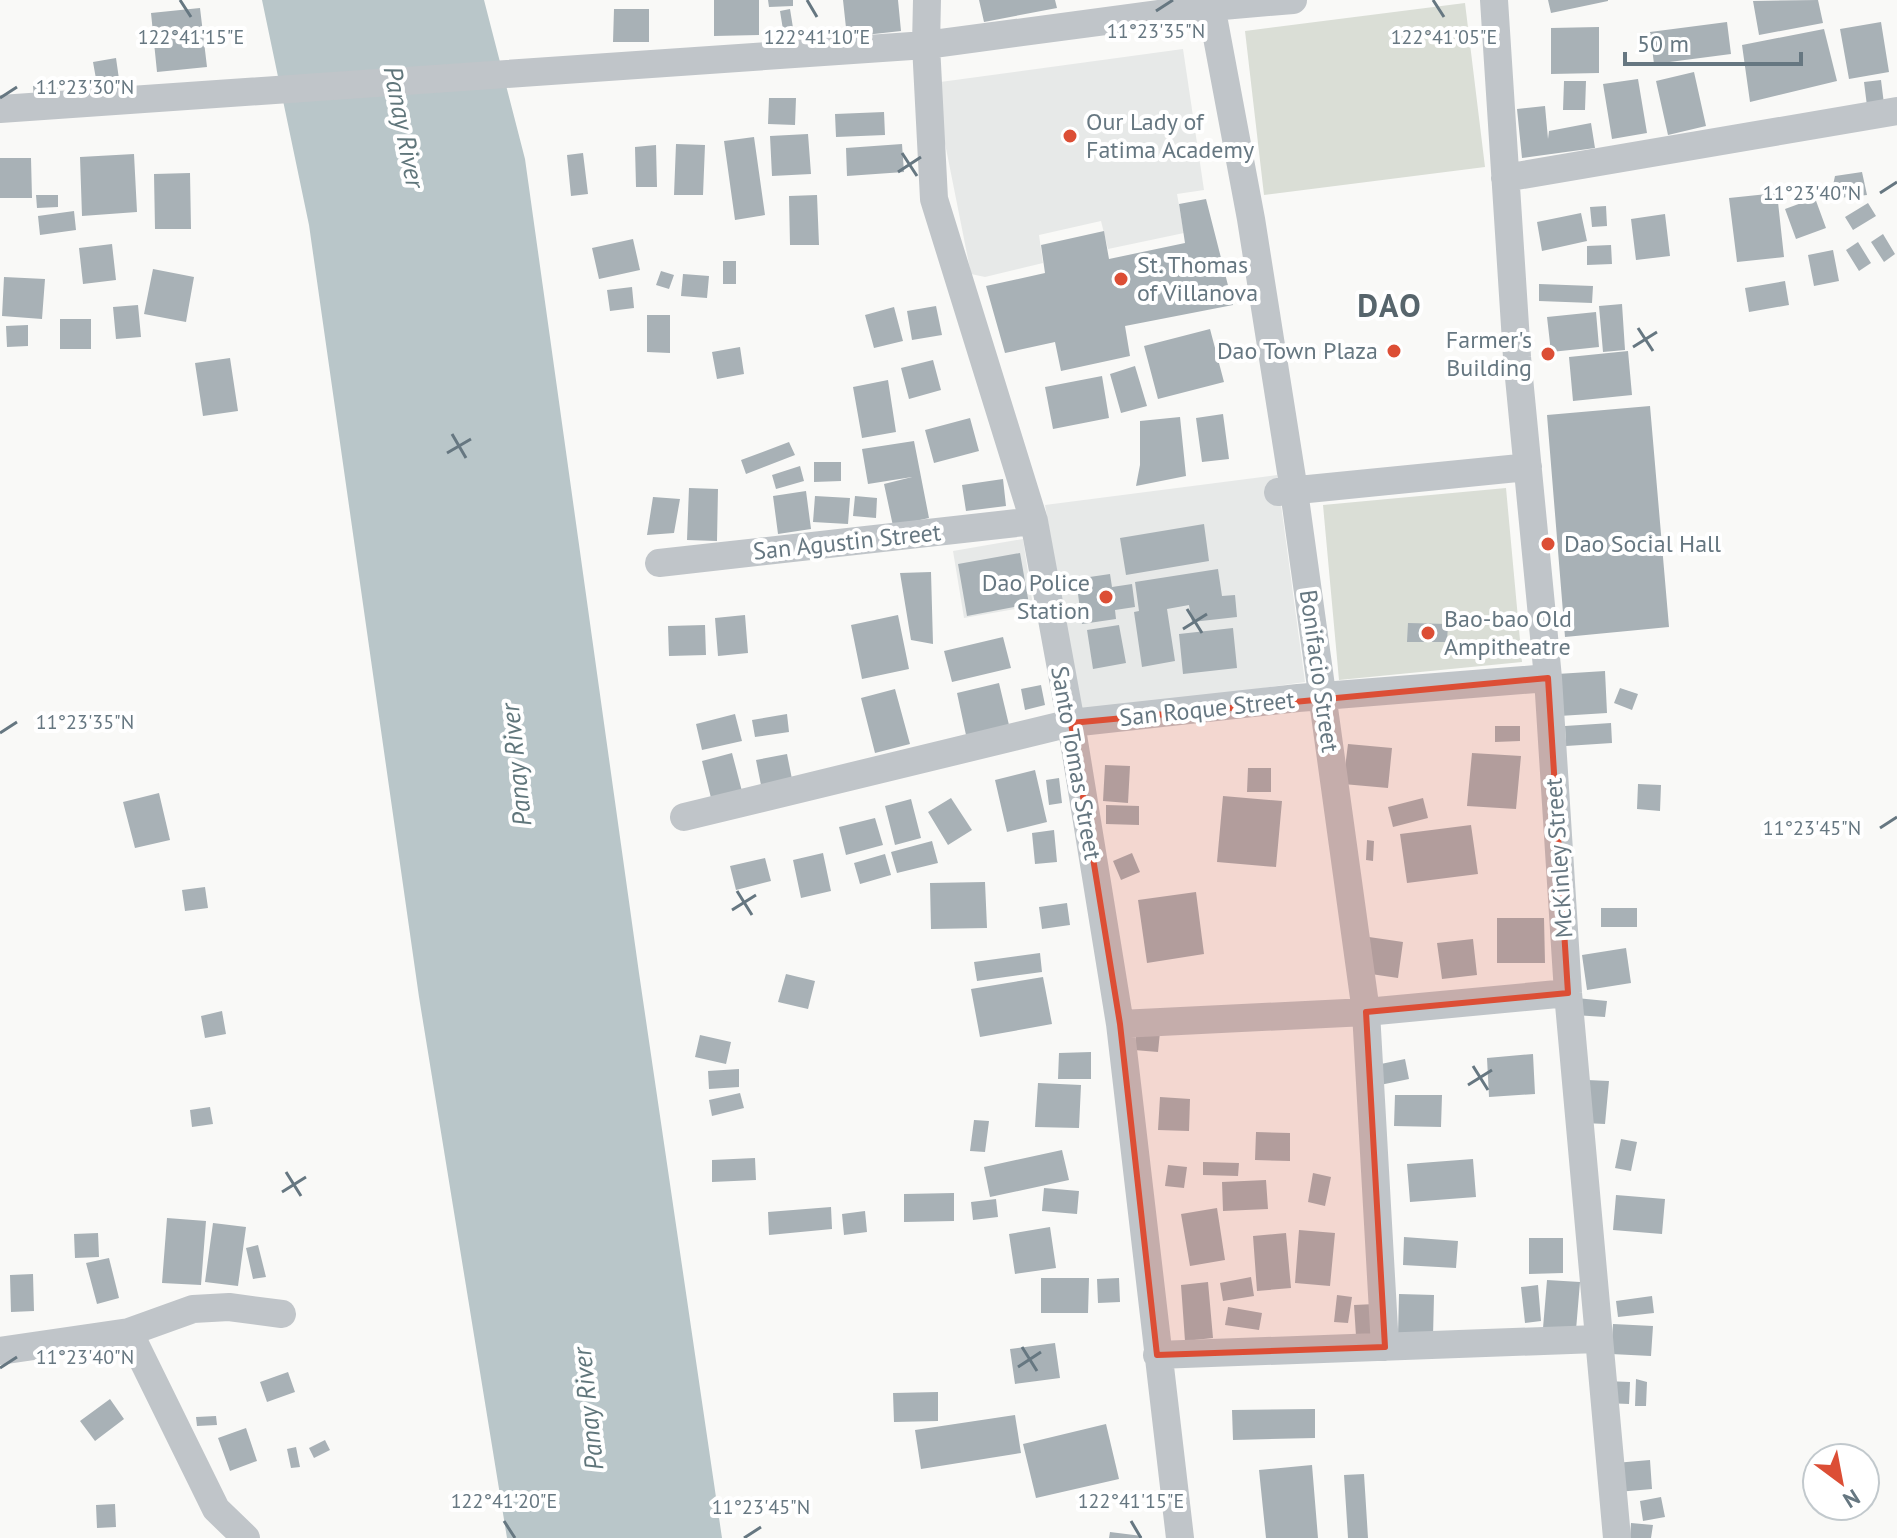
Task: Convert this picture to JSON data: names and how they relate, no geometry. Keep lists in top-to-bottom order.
{
  "streets": {
    "street": [
      "San Agustin Street",
      "Bonifacio Street",
      "San Roque Street",
      "Santo Tomas Street",
      "McKinley Street"
    ]
  },
  "crossings": [
    ["San Agustin Street", "Santo Tomas Street"],
    ["Bonifacio Street", "San Roque Street"],
    ["San Roque Street", "Santo Tomas Street"],
    ["San Roque Street", "McKinley Street"]
  ],
  "districts": ["DAO"],
  "water": ["Panay River"],
  "places": [
    "Our Lady of Fatima Academy",
    "St. Thomas of Villanova",
    "Dao Town Plaza",
    "Farmer's Building",
    "Dao Social Hall",
    "Dao Police Station",
    "Bao-bao Old Ampitheatre"
  ],
  "scale_bar": "50 m",
  "north": "bottom right",
  "coordinates": [
    "11°23'35\"N",
    "122°41'15\"E",
    "122°41'10\"E",
    "122°41'05\"E",
    "11°23'30\"N",
    "11°23'40\"N",
    "11°23'45\"N",
    "122°41'20\"E"
  ]
}
